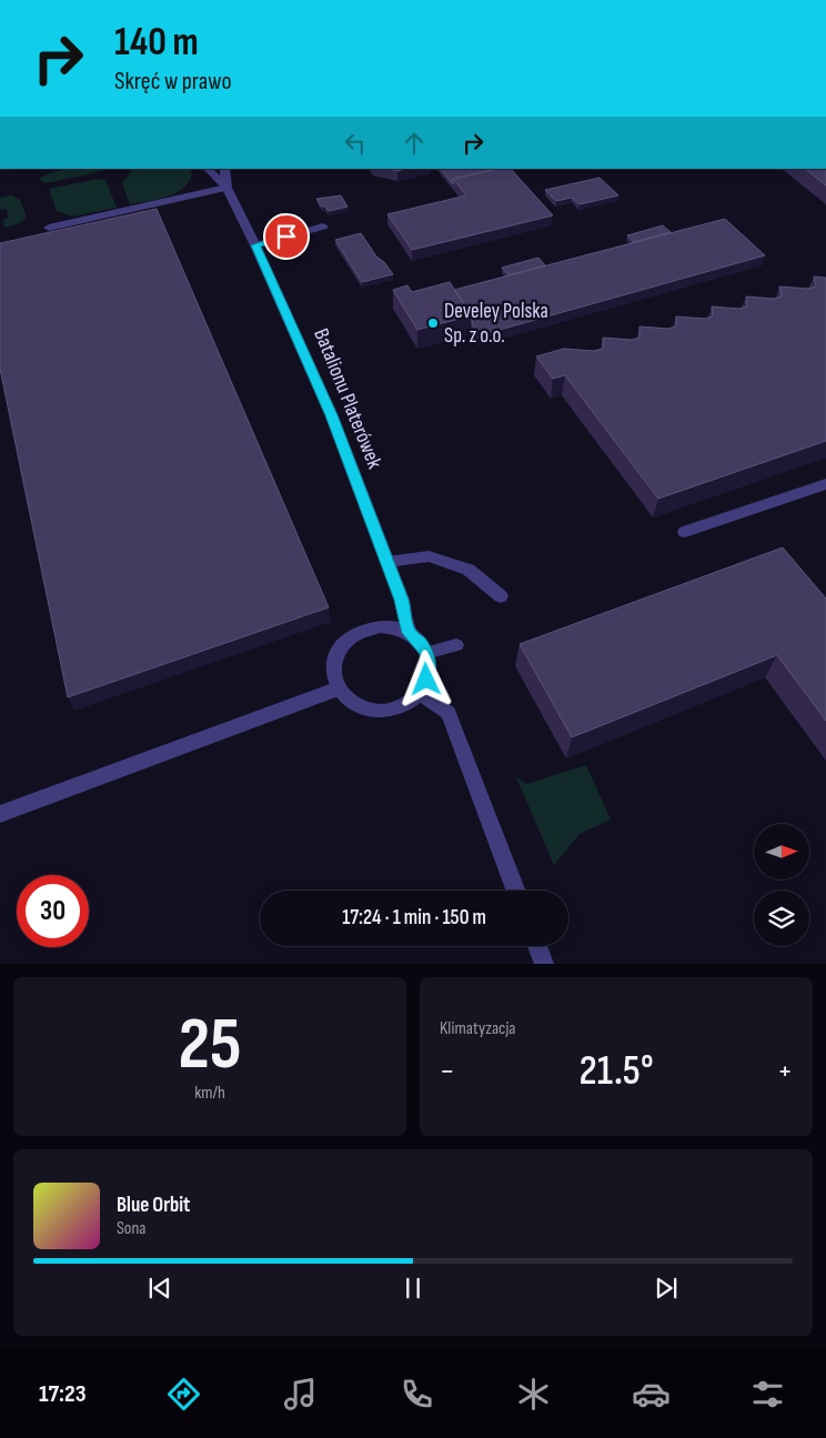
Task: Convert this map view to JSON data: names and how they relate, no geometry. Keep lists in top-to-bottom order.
{
  "streets": {
    "street": ["Batalionu Platerówek"]
  },
  "places": ["Develey Polska Sp. z o.o."],
  "north": "right",
  "page": {
    "turn": ["140 m", "Skręć w prawo"],
    "limit": "30",
    "trip": "17:24 · 1 min · 150 m",
    "tile": [
      ["25", "km/h"],
      "Klimatyzacja"
    ],
    "heat": ["−", "21.5°", "+"],
    "song": ["Blue Orbit", "Sona"],
    "tabs": "17:23"
  }
}
